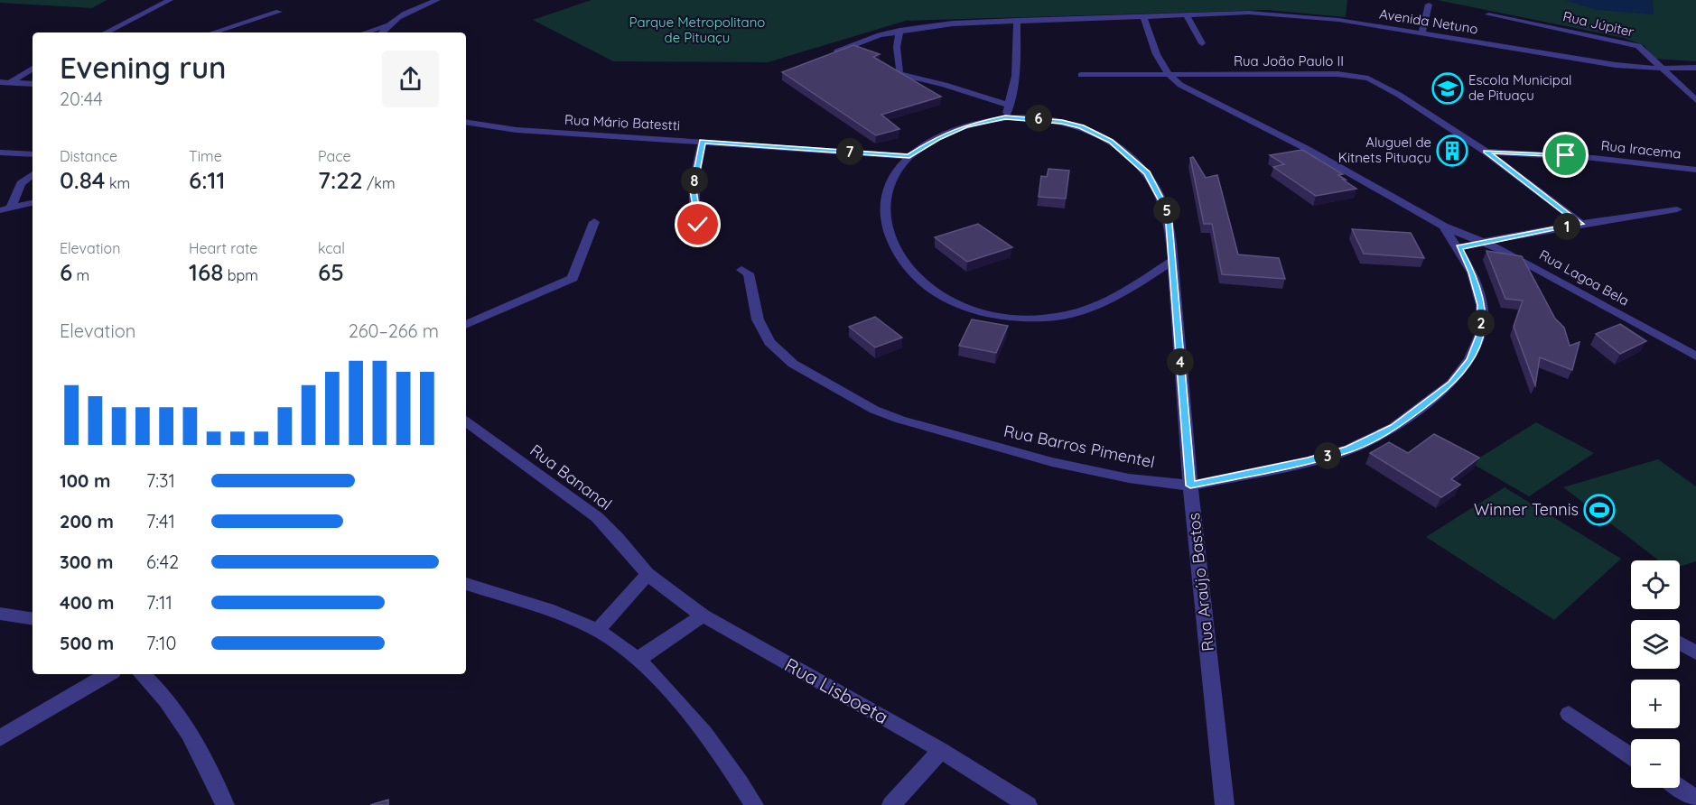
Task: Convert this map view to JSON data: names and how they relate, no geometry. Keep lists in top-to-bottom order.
{
  "streets": {
    "street": [
      "Avenida Netuno",
      "Rua Júpiter",
      "Rua João Paulo II",
      "Rua Mário Batestti",
      "Rua Iracema",
      "Rua Lagoa Bela",
      "Rua Barros Pimentel",
      "Rua Bananal",
      "Rua Araújo Bastos",
      "Rua Lisboeta"
    ]
  },
  "crossings": [
    ["Avenida Netuno", "Rua Júpiter"],
    ["Rua João Paulo II", "Rua Iracema"],
    ["Rua João Paulo II", "Rua Lagoa Bela"],
    ["Rua Mário Batestti", "Rua Araújo Bastos"],
    ["Rua Lagoa Bela", "Rua Barros Pimentel"],
    ["Rua Barros Pimentel", "Rua Araújo Bastos"],
    ["Rua Bananal", "Rua Lisboeta"]
  ],
  "parks": ["Parque Metropolitano de Pituaçu"],
  "places": {
    "school or university": ["Escola Municipal de Pituaçu"],
    "building": ["Aluguel de Kitnets Pituaçu"],
    "sports": ["Winner Tennis"]
  },
  "page": {
    "heading": ["Evening run", "20:44"],
    "pins": [
      "6",
      "7",
      "8",
      "5",
      "1",
      "2",
      "4",
      "3"
    ],
    "stats": [
      ["Distance", "0.84 km"],
      ["Time", "6:11"],
      ["Pace", "7:22 /km"],
      ["Elevation", "6 m"],
      ["Heart rate", "168 bpm"],
      ["kcal", "65"]
    ],
    "chart": ["Elevation", "260–266 m"],
    "list": [
      {
        "name": "100 m",
        "note": "7:31"
      },
      {
        "name": "200 m",
        "note": "7:41"
      },
      {
        "name": "300 m",
        "note": "6:42"
      },
      {
        "name": "400 m",
        "note": "7:11"
      },
      {
        "name": "500 m",
        "note": "7:10"
      }
    ],
    "map_buttons": ["+", "−"]
  }
}
